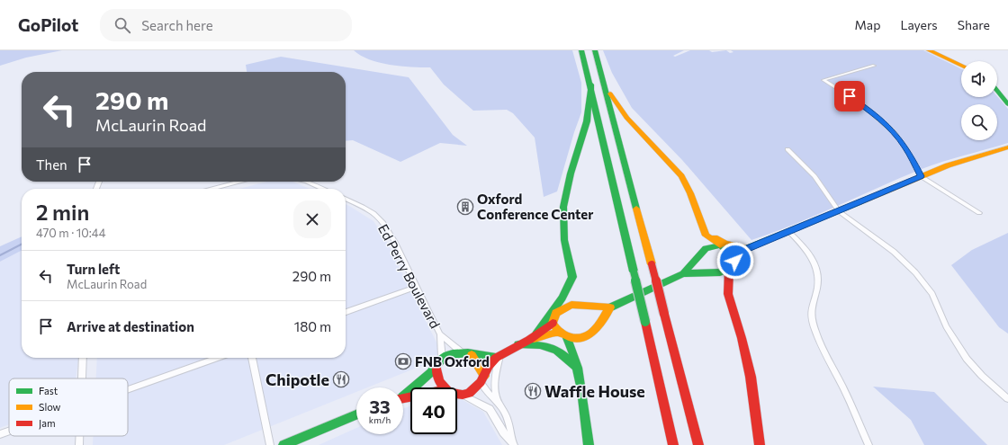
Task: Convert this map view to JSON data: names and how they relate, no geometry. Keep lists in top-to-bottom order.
{
  "streets": {
    "street": ["Ed Perry Boulevard"]
  },
  "places": {
    "building": ["Oxford Conference Center"],
    "bank": ["FNB Oxford"],
    "restaurant": ["Chipotle", "Waffle House"]
  },
  "legend": ["Fast", "Slow", "Jam"],
  "page": {
    "header": "GoPilot",
    "search": "Search here",
    "nav": ["Map", "Layers", "Share"],
    "turn": ["290 m", "McLaurin Road"],
    "then": "Then",
    "heading": ["2 min", "470 m · 10:44"],
    "list": [
      {
        "name": "Turn left",
        "note": "McLaurin Road",
        "value": "290 m"
      },
      {
        "name": "Arrive at destination",
        "value": "180 m"
      }
    ],
    "speed": "33 km/h",
    "limit": "40"
  }
}
